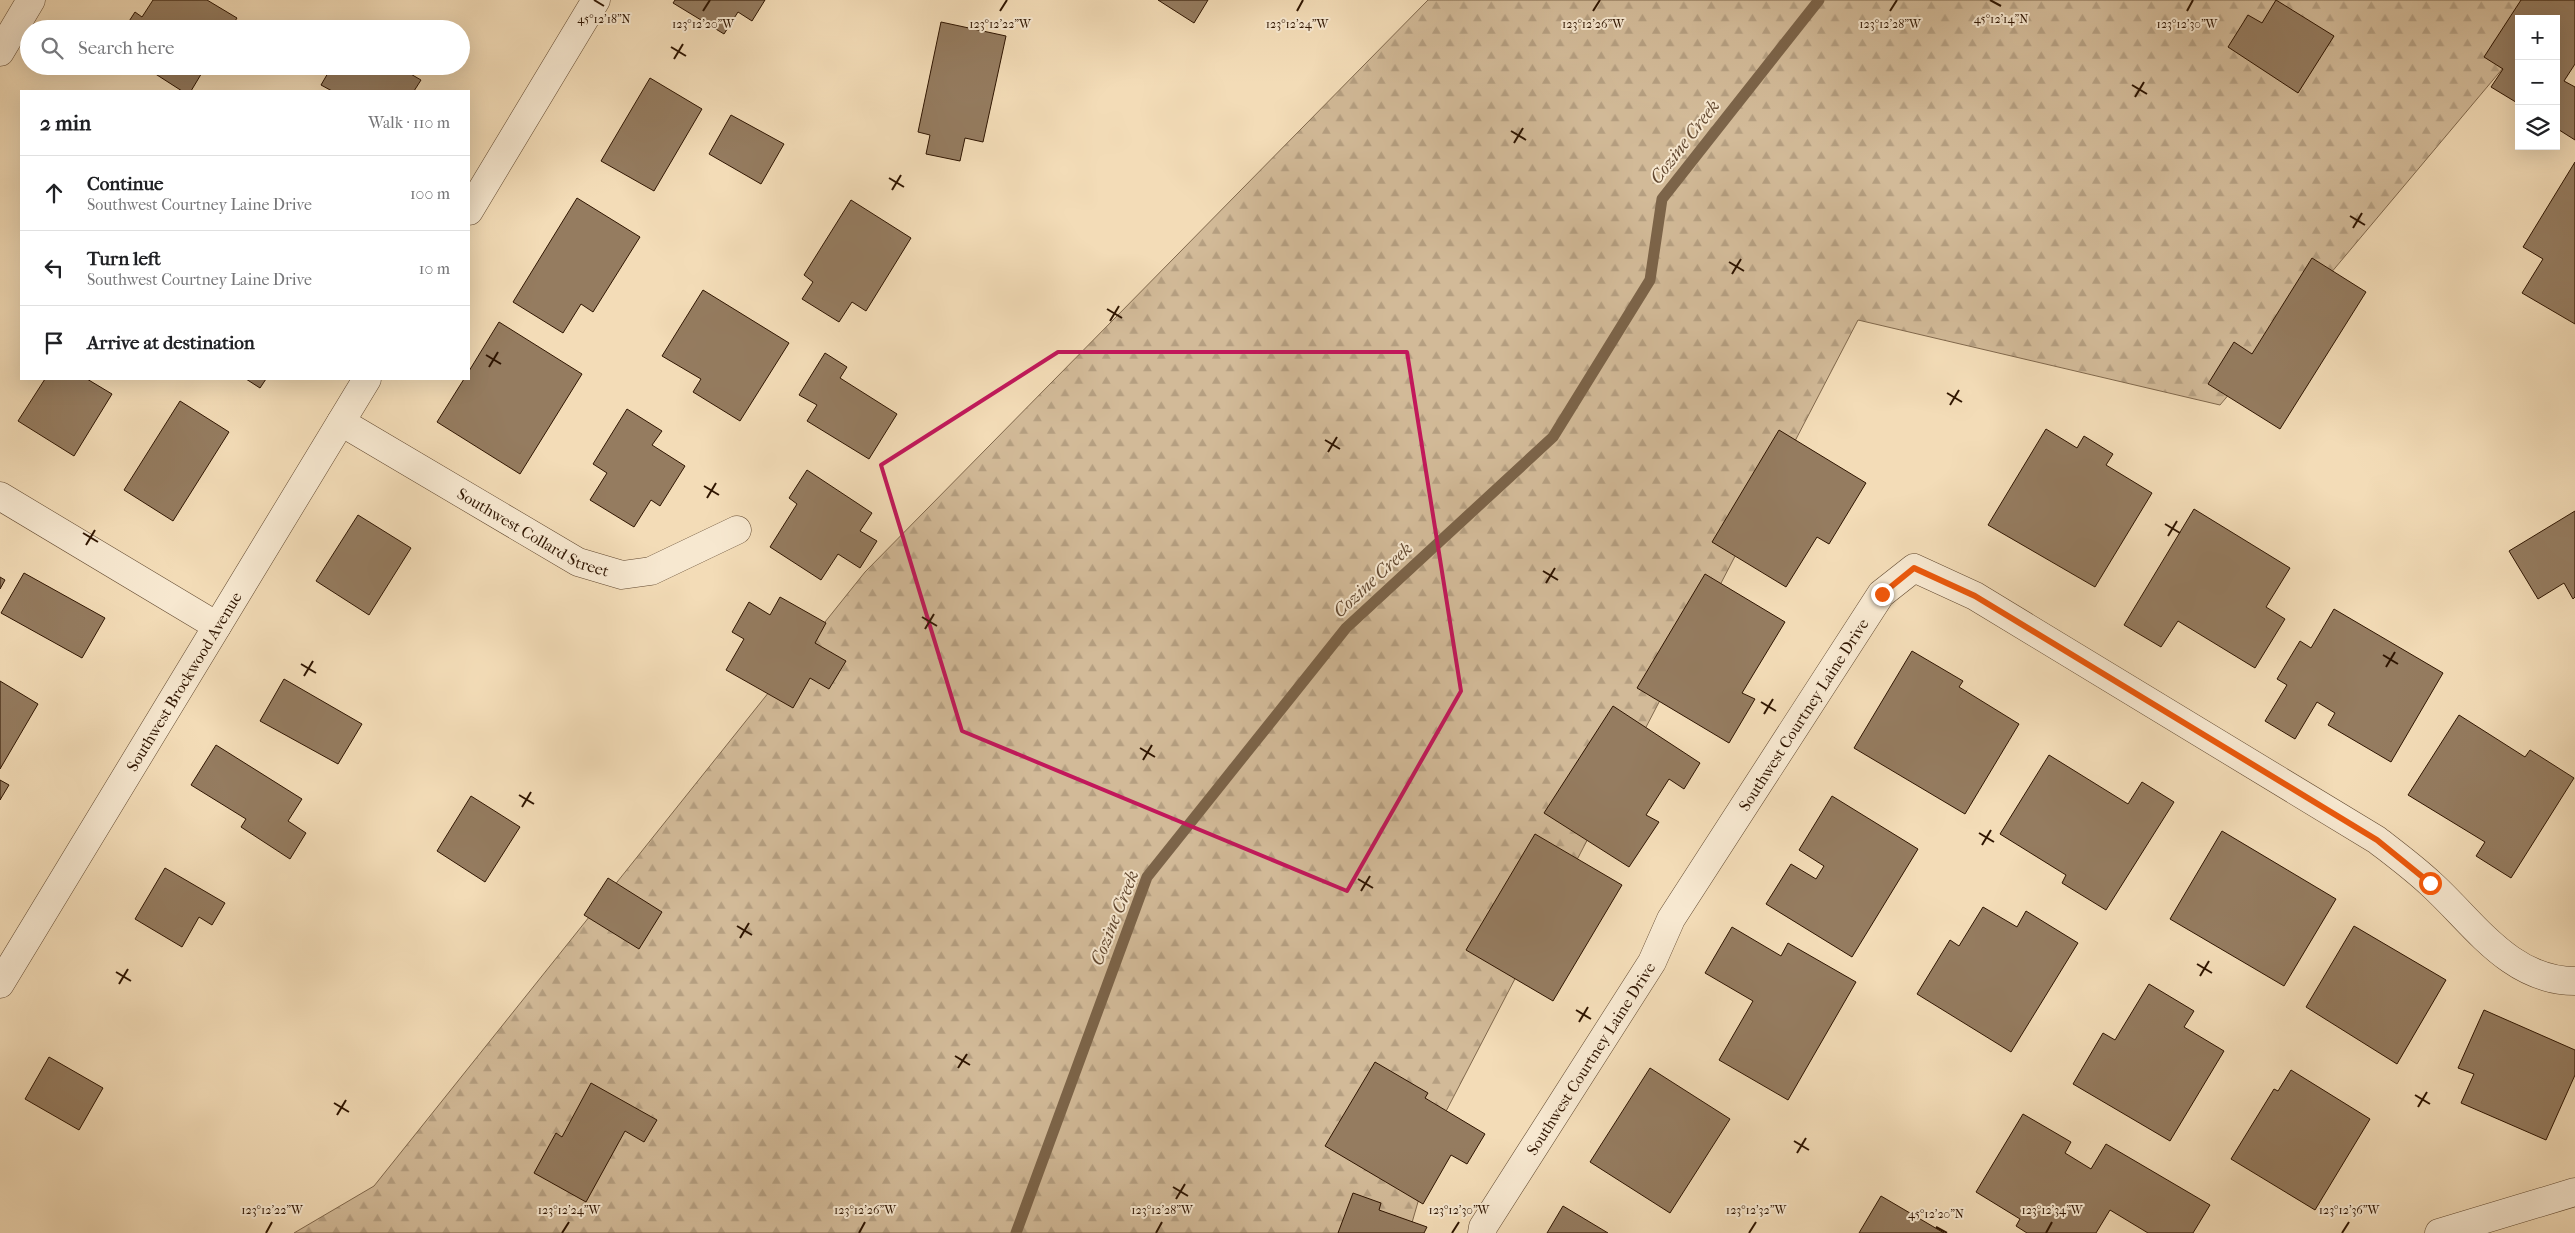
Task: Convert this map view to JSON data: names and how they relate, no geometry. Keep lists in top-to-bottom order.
{
  "streets": {
    "street": ["Southwest Collard Street", "Southwest Brockwood Avenue", "Southwest Courtney Laine Drive"]
  },
  "crossings": [
    ["Southwest Collard Street", "Southwest Brockwood Avenue"]
  ],
  "water": ["Cozine Creek"],
  "page": {
    "map_buttons": ["+", "−"],
    "search": "Search here",
    "heading": ["2 min", "Walk · 110 m"],
    "list": [
      ["Continue", "Southwest Courtney Laine Drive", "100 m"],
      ["Turn left", "Southwest Courtney Laine Drive", "10 m"],
      "Arrive at destination"
    ]
  },
  "coordinates": [
    "45°12'18\"N",
    "45°12'14\"N",
    "123°12'20\"W",
    "123°12'22\"W",
    "123°12'24\"W",
    "123°12'26\"W",
    "123°12'28\"W",
    "123°12'30\"W",
    "123°12'32\"W",
    "123°12'34\"W",
    "123°12'36\"W",
    "45°12'20\"N"
  ]
}
